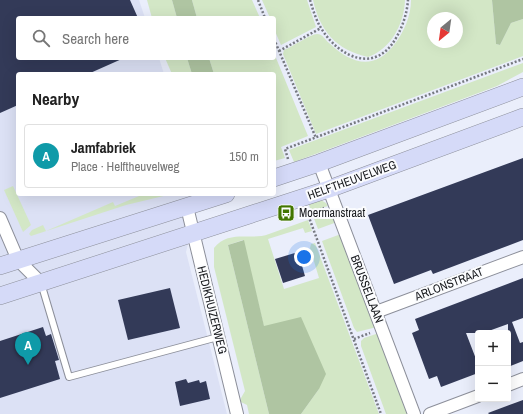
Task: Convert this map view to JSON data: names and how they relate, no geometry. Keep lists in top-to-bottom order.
{
  "streets": {
    "main road": ["HELFTHEUVELWEG"],
    "street": ["ARLONSTRAAT", "BRUSSELLAAN", "HEDIKHUIZERWEG"]
  },
  "crossings": [
    ["HELFTHEUVELWEG", "BRUSSELLAAN"],
    ["HELFTHEUVELWEG", "HEDIKHUIZERWEG"],
    ["ARLONSTRAAT", "BRUSSELLAAN"]
  ],
  "places": {
    "bus stop": ["Moermanstraat"]
  },
  "north": "bottom left",
  "page": {
    "search": "Search here",
    "heading": "Nearby",
    "list": [
      {
        "mark": "A",
        "name": "Jamfabriek",
        "note": "Place · Helftheuvelweg",
        "value": "150 m"
      }
    ],
    "map_buttons": ["+", "−"],
    "pins": "A"
  }
}
